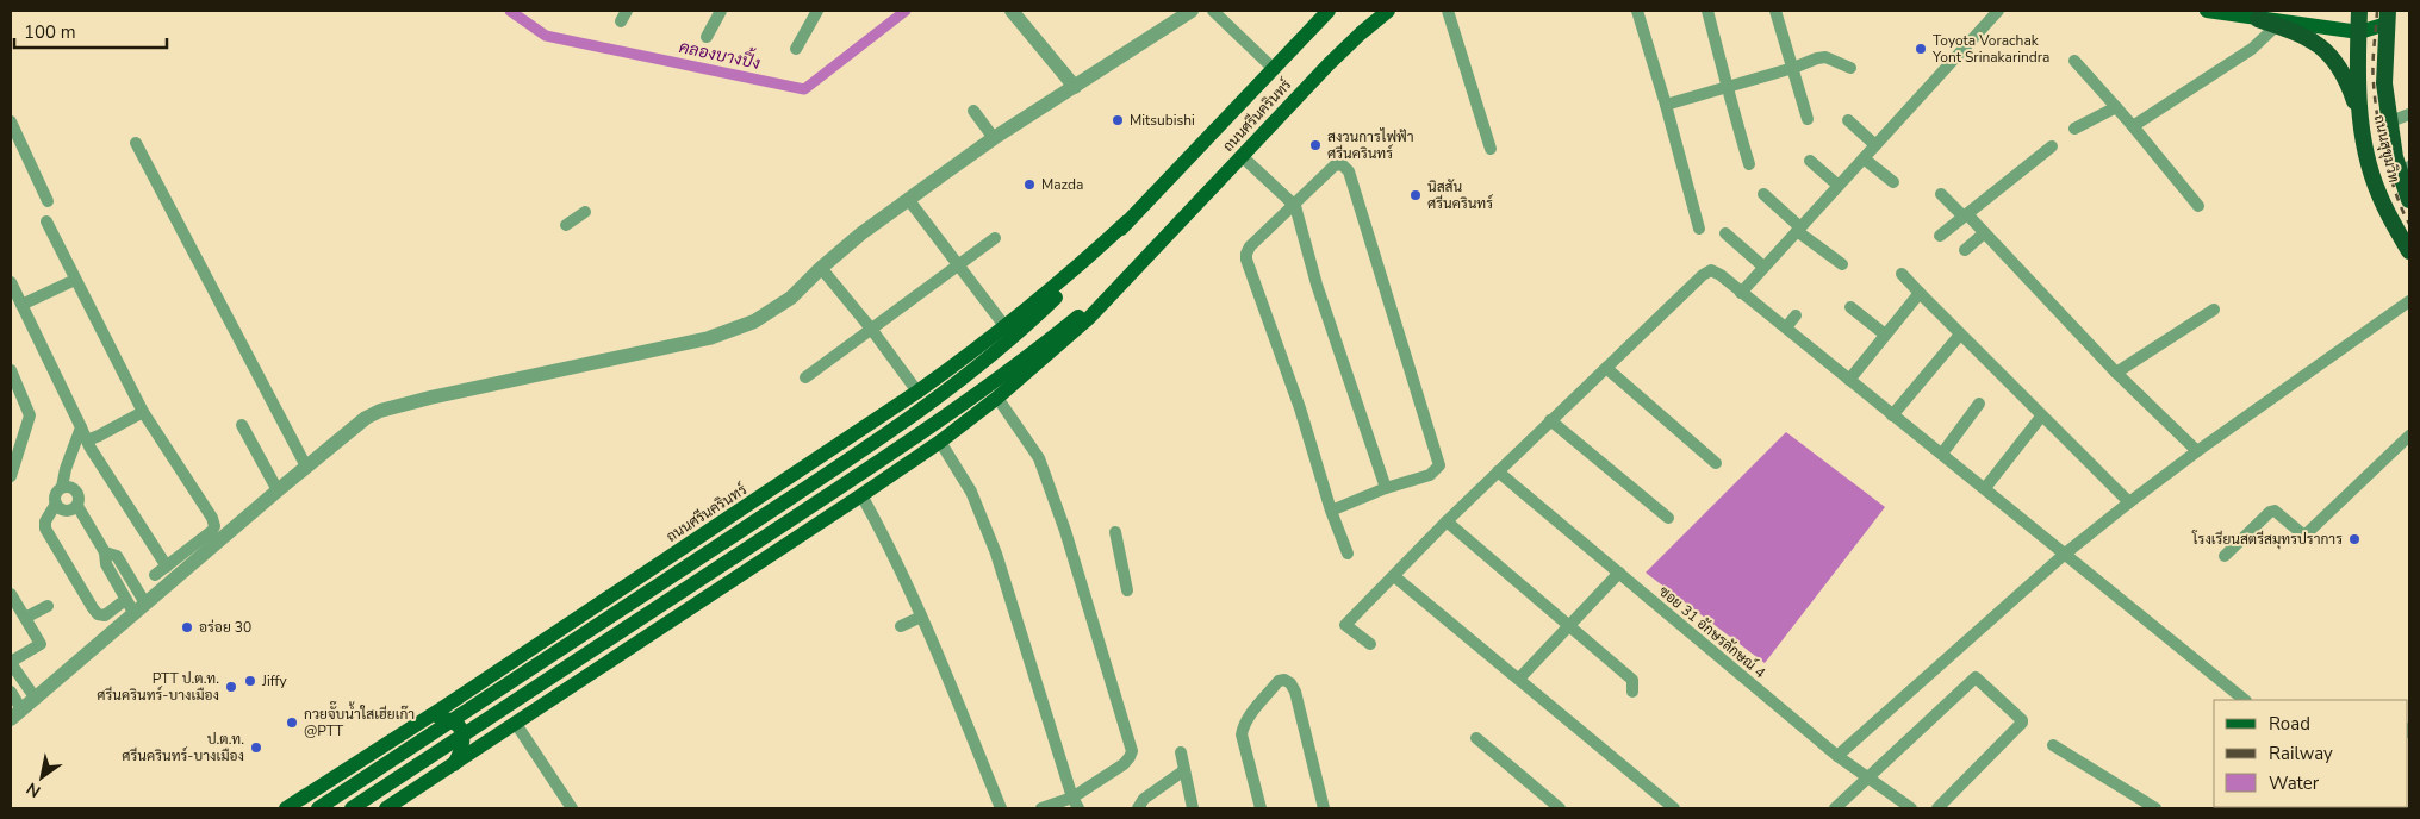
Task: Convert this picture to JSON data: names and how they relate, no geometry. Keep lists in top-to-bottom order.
{
  "streets": {
    "highway": ["ถนนสุขุมวิท"],
    "main road": ["ถนนศรีนครินทร์"],
    "street": ["ซอย 31 อักษรลักษณ์ 4"]
  },
  "water": ["คลองบางปิ้ง"],
  "places": [
    "Toyota Vorachak Yont Srinakarindra",
    "Mitsubishi",
    "สงวนการไฟฟ้า ศรีนครินทร์",
    "Mazda",
    "นิสสัน ศรีนครินทร์",
    "โรงเรียนสตรีสมุทรปราการ",
    "อร่อย 30",
    "Jiffy",
    "PTT ป.ต.ท. ศรีนครินทร์-บางเมือง",
    "กวยจั๊บน้ำใสเฮียเก๊า @PTT",
    "ป.ต.ท. ศรีนครินทร์-บางเมือง"
  ],
  "legend": ["Road", "Railway", "Water"],
  "scale_bar": "100 m",
  "north": "bottom left"
}
